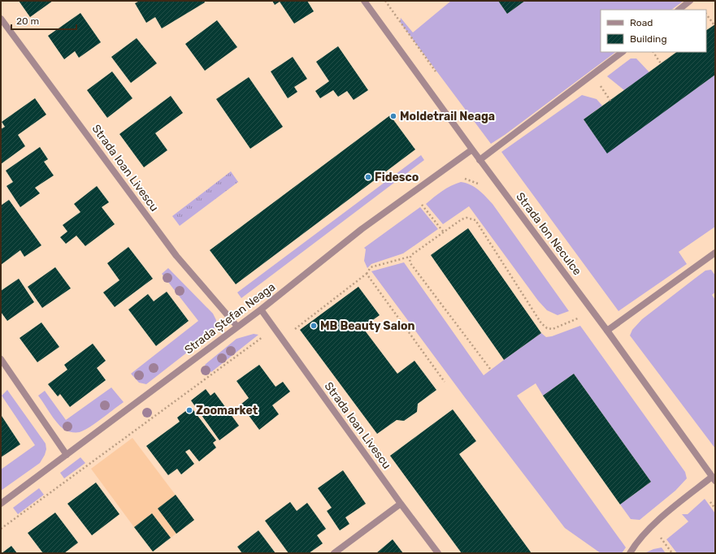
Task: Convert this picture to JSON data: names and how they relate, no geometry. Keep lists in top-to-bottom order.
{
  "streets": {
    "street": ["Strada Ioan Livescu", "Strada Ion Neculce", "Strada Ștefan Neaga"]
  },
  "crossings": [
    ["Strada Ioan Livescu", "Strada Ștefan Neaga"],
    ["Strada Ion Neculce", "Strada Ștefan Neaga"]
  ],
  "places": [
    "Moldetrail Neaga",
    "Fidesco",
    "MB Beauty Salon",
    "Zoomarket"
  ],
  "legend": ["Road", "Building"],
  "scale_bar": "20 m"
}
